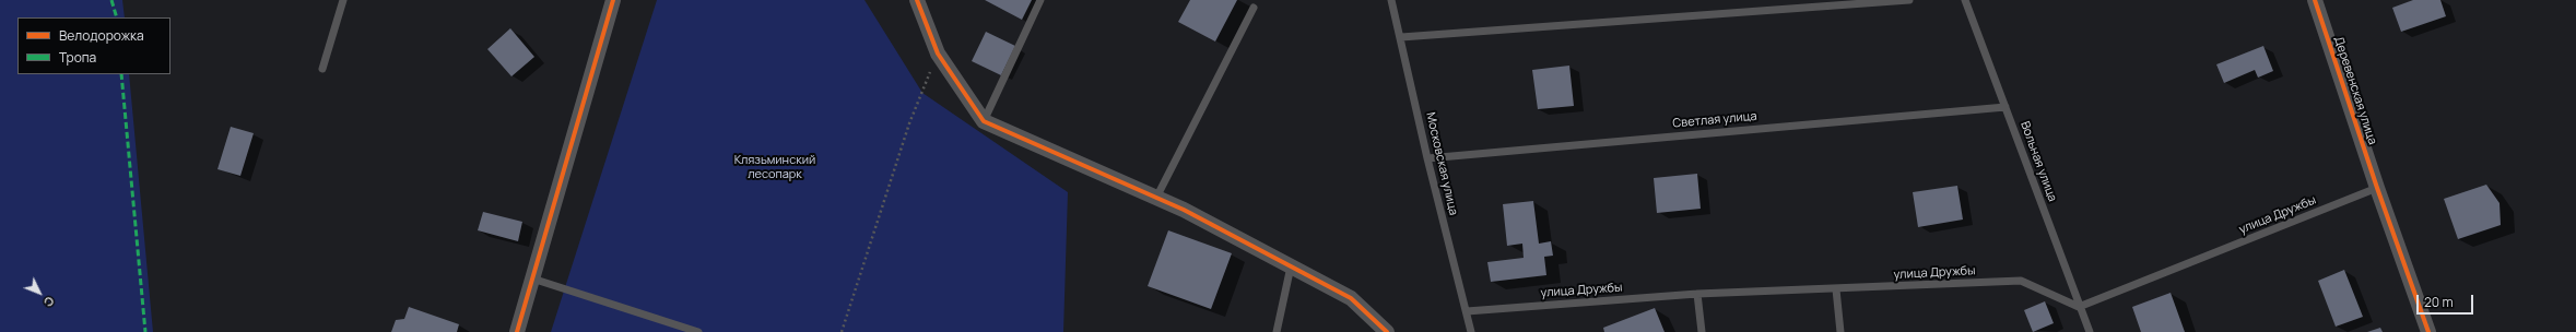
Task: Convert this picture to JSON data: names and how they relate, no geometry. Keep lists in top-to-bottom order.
{
  "streets": {
    "street": ["Деревенская улица"],
    "lane": [
      "Светлая улица",
      "Вольная улица",
      "Московская улица",
      "улица Дружбы"
    ]
  },
  "crossings": [
    ["Деревенская улица", "улица Дружбы"],
    ["Светлая улица", "Вольная улица"],
    ["Светлая улица", "Московская улица"],
    ["Вольная улица", "улица Дружбы"],
    ["Московская улица", "улица Дружбы"]
  ],
  "parks": ["Клязьминский лесопарк"],
  "legend": ["Велодорожка", "Тропа"],
  "scale_bar": "20 m",
  "north": "bottom right"
}
